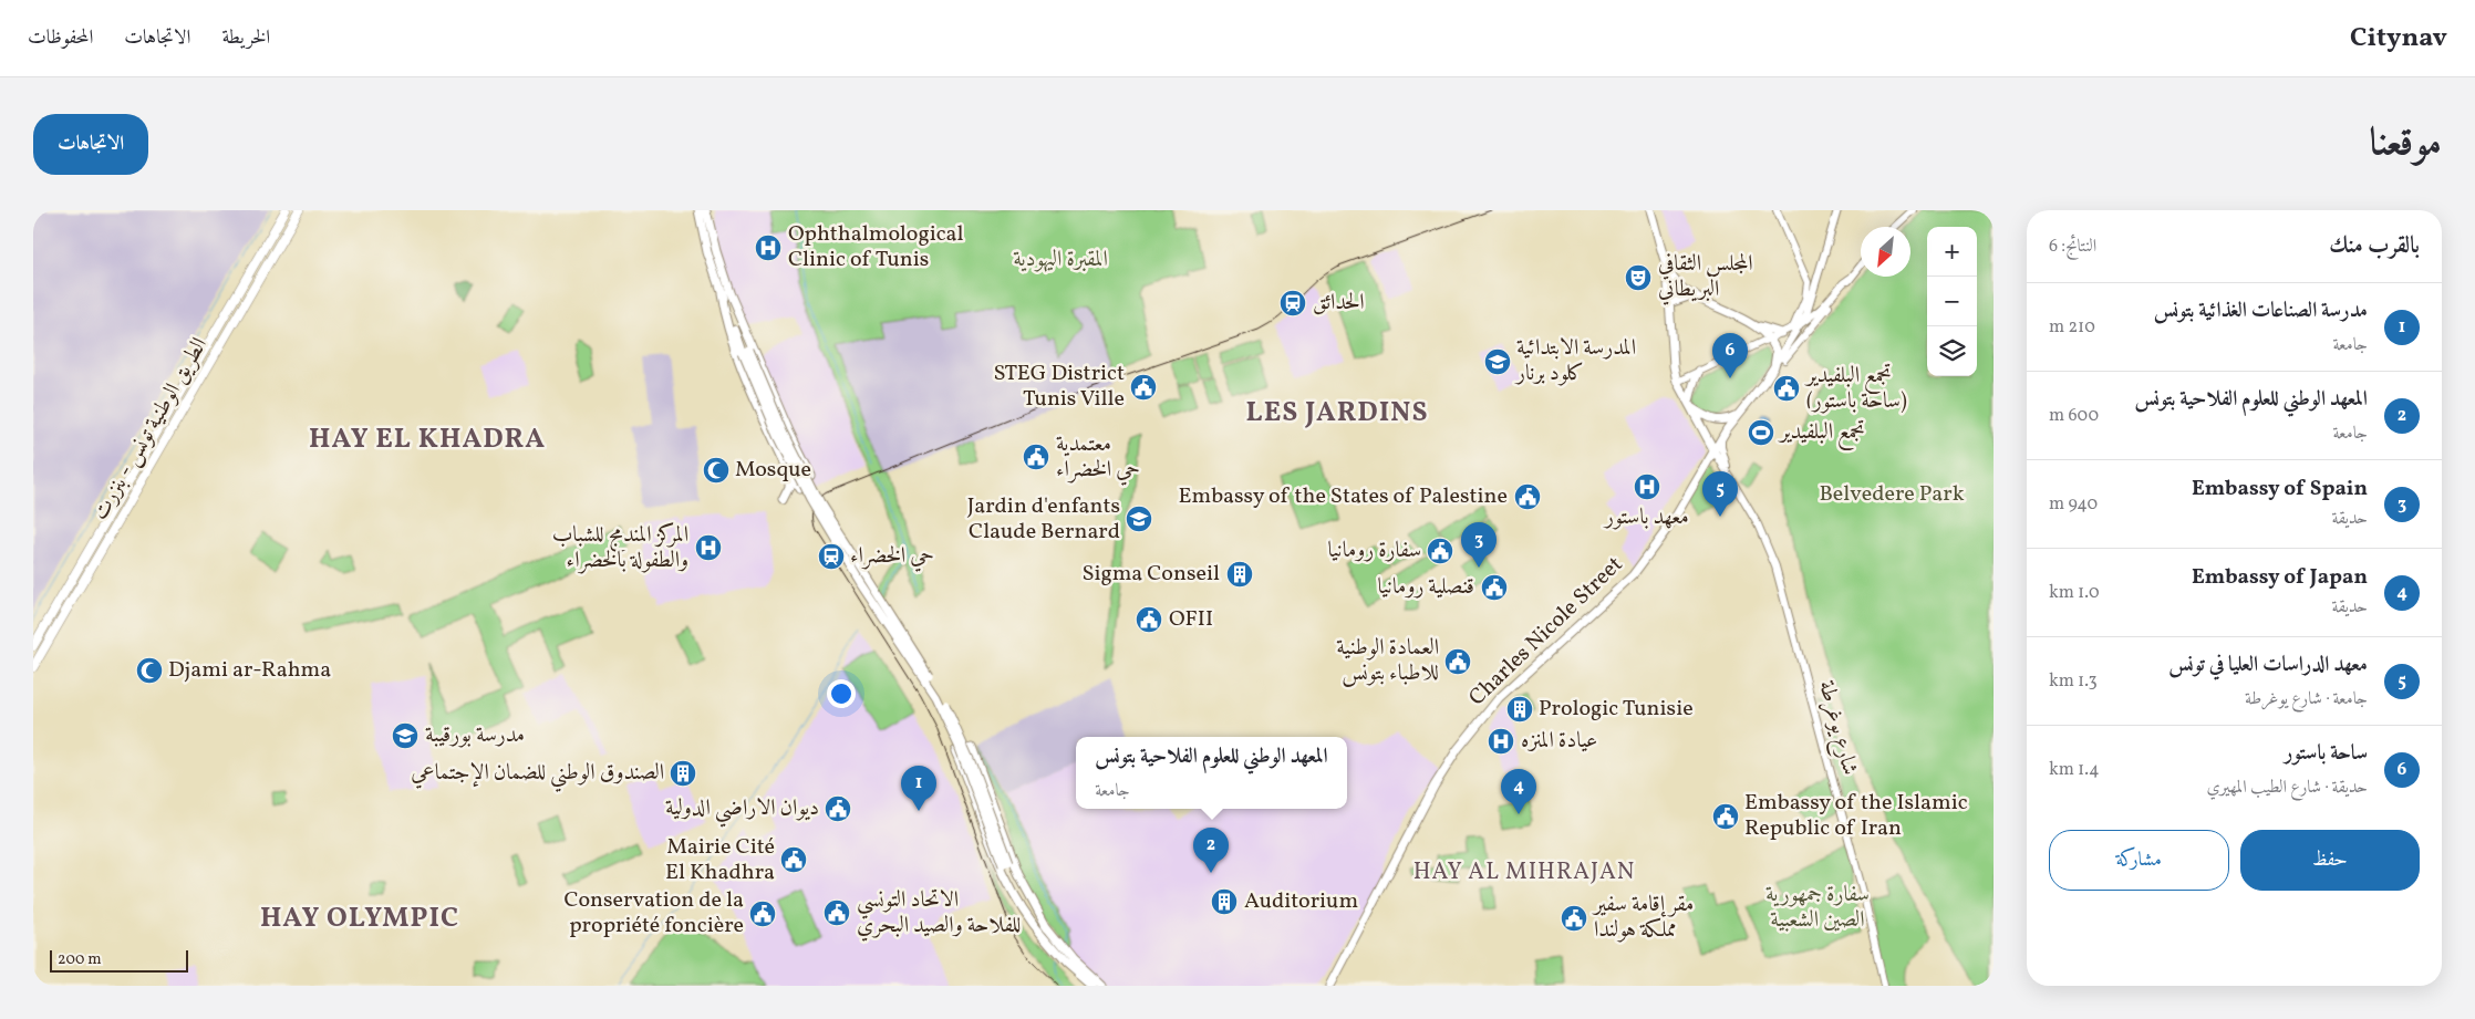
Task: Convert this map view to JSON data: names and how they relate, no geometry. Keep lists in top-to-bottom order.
{
  "streets": {
    "highway": ["الطريق الوطنية تونس - بنزرت"],
    "main road": ["Charles Nicole Street", "شارع يوغرطة"]
  },
  "crossings": [
    ["Charles Nicole Street", "شارع يوغرطة"]
  ],
  "districts": [
    "LES JARDINS",
    "HAY EL KHADRA",
    "HAY AL MIHRAJAN",
    "HAY OLYMPIC"
  ],
  "parks": ["المقبرة اليهودية", "Belvedere Park", "سفارة جمهورية الصين الشعبية"],
  "places": {
    "hospital": [
      "Ophthalmological Clinic of Tunis",
      "معهد باستور",
      "المركز المندمج للشباب والطفولة بالخضراء",
      "عيادة المنزه"
    ],
    "theatre": ["المجلس الثقافي البريطاني"],
    "station": ["الحدائق", "حي الخضراء"],
    "school or university": ["المدرسة الابتدائية كلود برنار", "Jardin d'enfants Claude Bernard", "مدرسة بورقيبة"],
    "public building": [
      "STEG District Tunis Ville",
      "تجمع البلفيدير (ساحة باستور)",
      "معتمدية حي الخضراء",
      "Embassy of the States of Palestine",
      "سفارة رومانيا",
      "قنصلية رومانيا",
      "OFII",
      "العمادة الوطنية للاطباء بتونس",
      "ديوان الاراضي الدولية",
      "Embassy of the Islamic Republic of Iran",
      "Mairie Cité El Khadhra",
      "الاتحاد التونسي للفلاحة والصيد البحري",
      "Conservation de la propriété foncière",
      "مقر إقامة سفير مملكة هولندا"
    ],
    "sports": ["تجمع البلفيدير"],
    "mosque": ["Mosque", "Djami ar-Rahma"],
    "building": [
      "Sigma Conseil",
      "Prologic Tunisie",
      "الصندوق الوطني للضمان الإجتماعي",
      "Auditorium"
    ]
  },
  "scale_bar": "200 m",
  "north": "bottom left",
  "page": {
    "header": "Citynav",
    "nav": ["الخريطة", "الاتجاهات", "المحفوظات"],
    "title": "موقعنا",
    "buttons": [
      "الاتجاهات",
      ["حفظ", "مشاركة"]
    ],
    "heading": ["بالقرب منك", "النتائج: 6"],
    "map_buttons": ["+", "−"],
    "list": [
      {
        "mark": "1",
        "name": "مدرسة الصناعات الغذائية بتونس",
        "note": "جامعة",
        "value": "210 m"
      },
      {
        "mark": "2",
        "name": "المعهد الوطني للعلوم الفلاحية بتونس",
        "note": "جامعة",
        "value": "600 m"
      },
      {
        "mark": "3",
        "name": "Embassy of Spain",
        "note": "حديقة",
        "value": "940 m"
      },
      {
        "mark": "4",
        "name": "Embassy of Japan",
        "note": "حديقة",
        "value": "1.0 km"
      },
      {
        "mark": "5",
        "name": "معهد الدراسات العليا في تونس",
        "note": "جامعة · شارع يوغرطة",
        "value": "1.3 km"
      },
      {
        "mark": "6",
        "name": "ساحة باستور",
        "note": "حديقة · شارع الطيب المهيري",
        "value": "1.4 km"
      }
    ],
    "pins": [
      "6",
      "5",
      "3",
      "1",
      "4",
      "2"
    ],
    "popup": ["المعهد الوطني للعلوم الفلاحية بتونس", "جامعة"],
    "scale": "200 m"
  }
}
